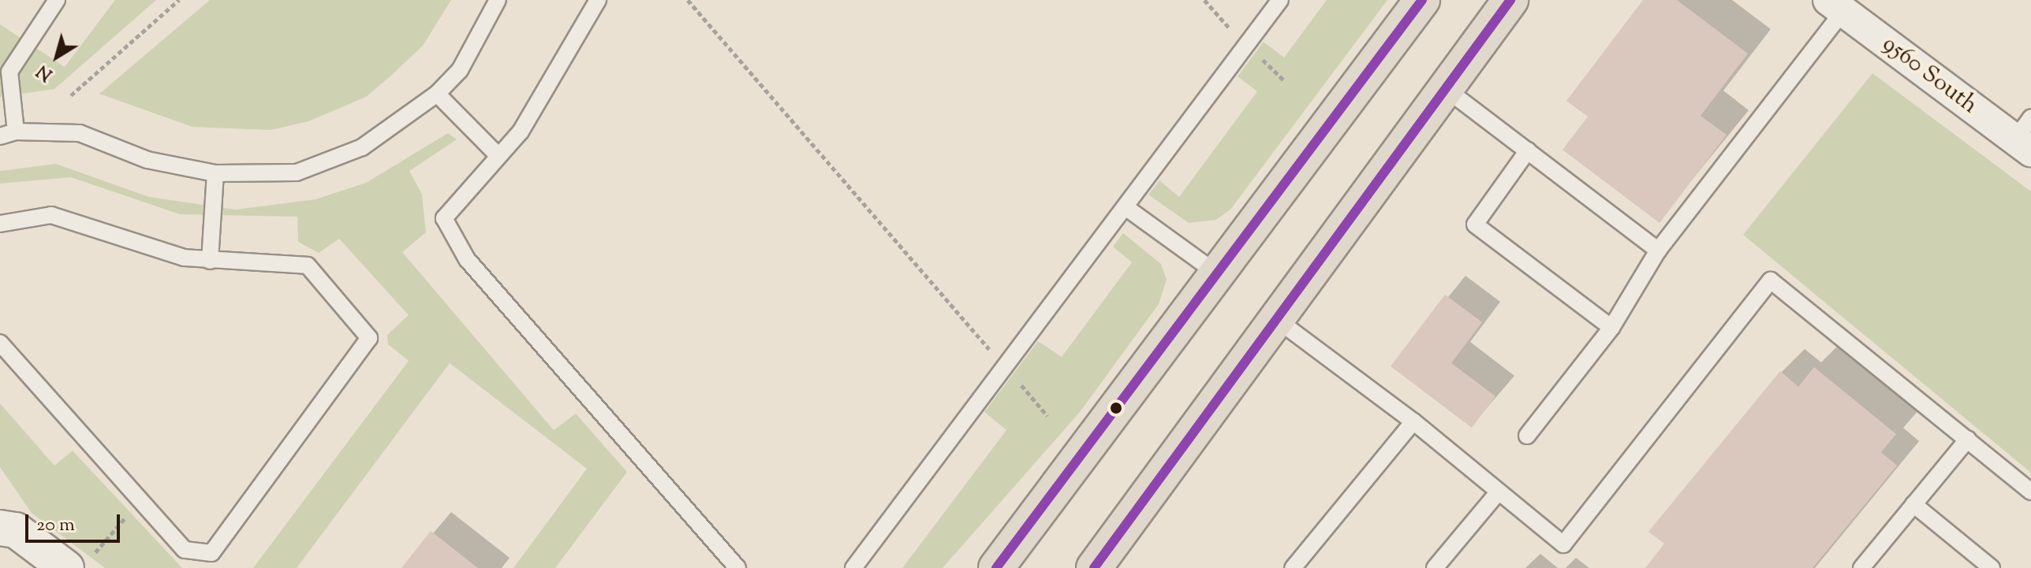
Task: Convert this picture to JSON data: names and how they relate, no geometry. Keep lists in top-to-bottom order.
{
  "streets": {
    "street": ["9560 South"]
  },
  "scale_bar": "20 m",
  "north": "bottom left"
}
